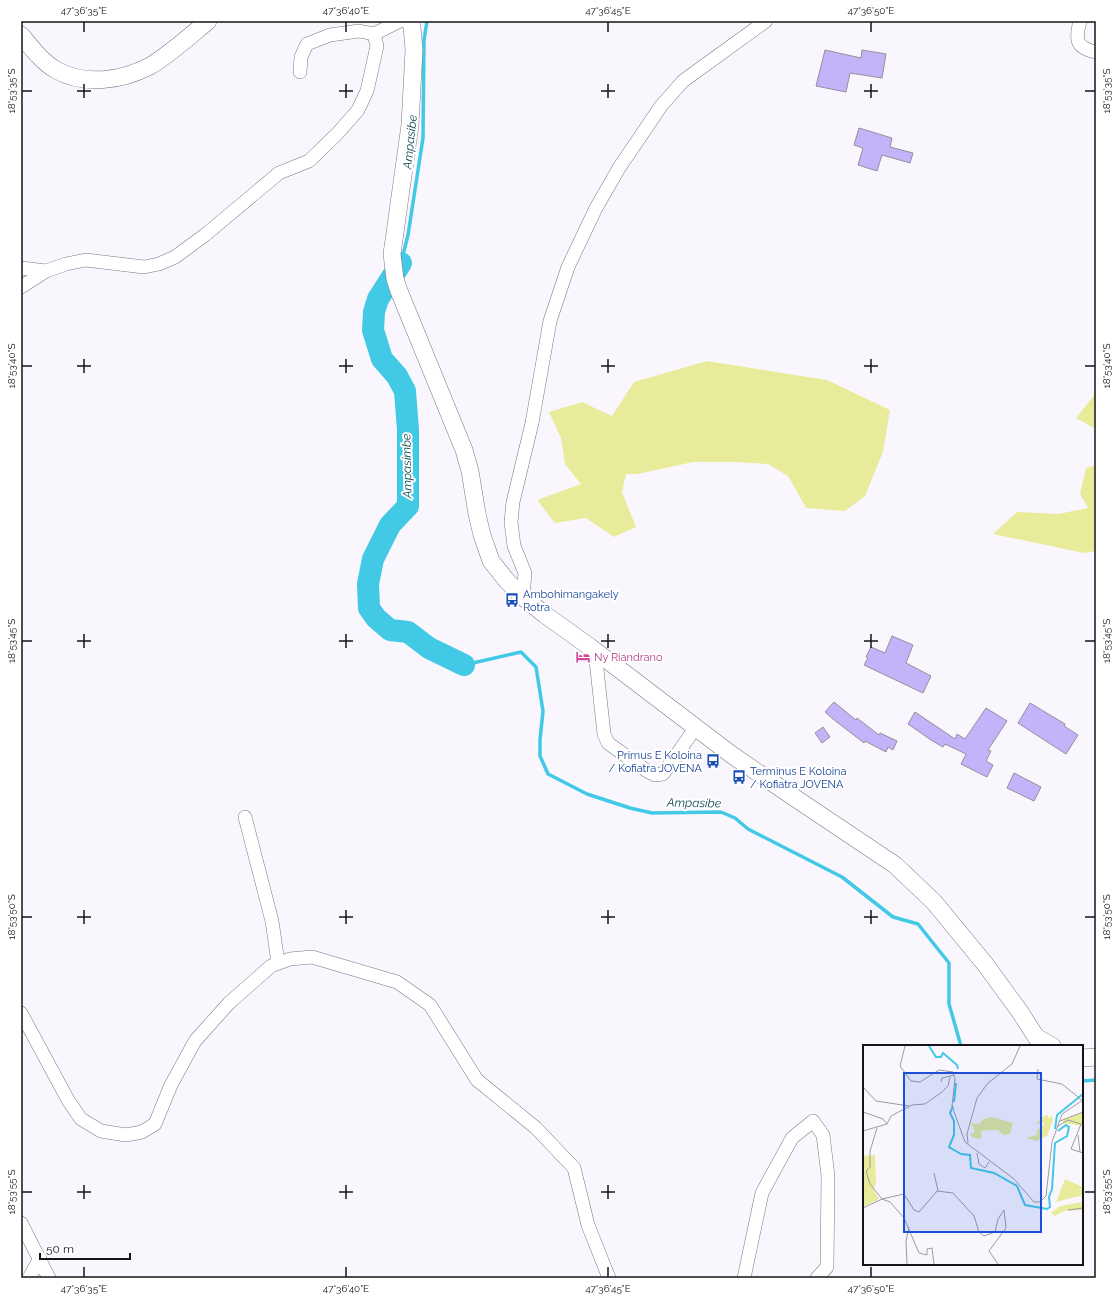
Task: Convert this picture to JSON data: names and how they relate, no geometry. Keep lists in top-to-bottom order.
{
  "water": ["Ampasibe", "Ampasimbe"],
  "places": {
    "bus stop": ["Ambohimangakely Rotra", "Primus E Koloina / Kofiatra JOVENA", "Terminus E Koloina / Kofiatra JOVENA"],
    "hotel": ["Ny Riandrano"]
  },
  "scale_bar": "50 m",
  "coordinates": [
    "47°36'35\"E",
    "47°36'40\"E",
    "47°36'45\"E",
    "47°36'50\"E",
    "18°53'35\"S",
    "18°53'40\"S",
    "18°53'45\"S",
    "18°53'50\"S",
    "18°53'55\"S"
  ]
}
